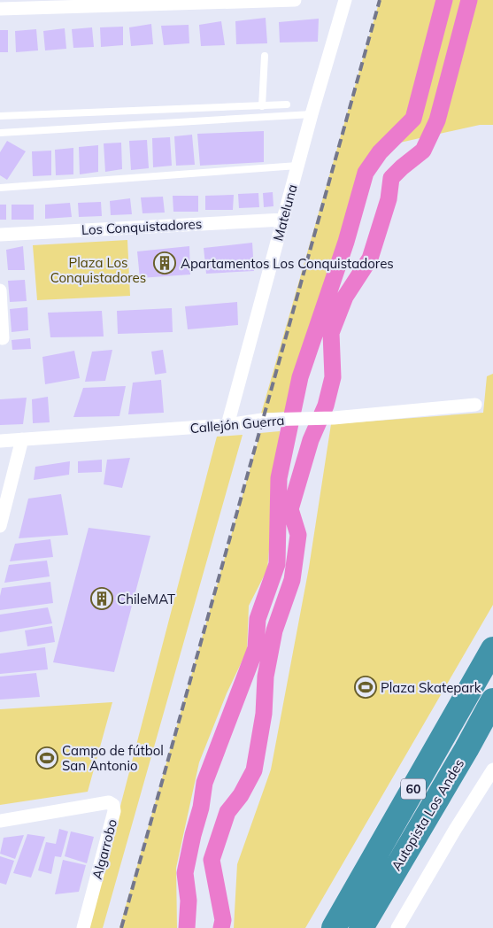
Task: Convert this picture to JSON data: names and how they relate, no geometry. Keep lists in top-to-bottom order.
{
  "streets": {
    "highway": ["60", "Autopista Los Andes"],
    "street": [
      "Mateluna",
      "Los Conquistadores",
      "Callejón Guerra",
      "Algarrobo"
    ]
  },
  "crossings": [
    ["Mateluna", "Los Conquistadores"],
    ["Mateluna", "Callejón Guerra"]
  ],
  "parks": ["Plaza Los Conquistadores"],
  "places": {
    "building": ["Apartamentos Los Conquistadores", "ChileMAT"],
    "sports": ["Plaza Skatepark", "Campo de fútbol San Antonio"]
  }
}
